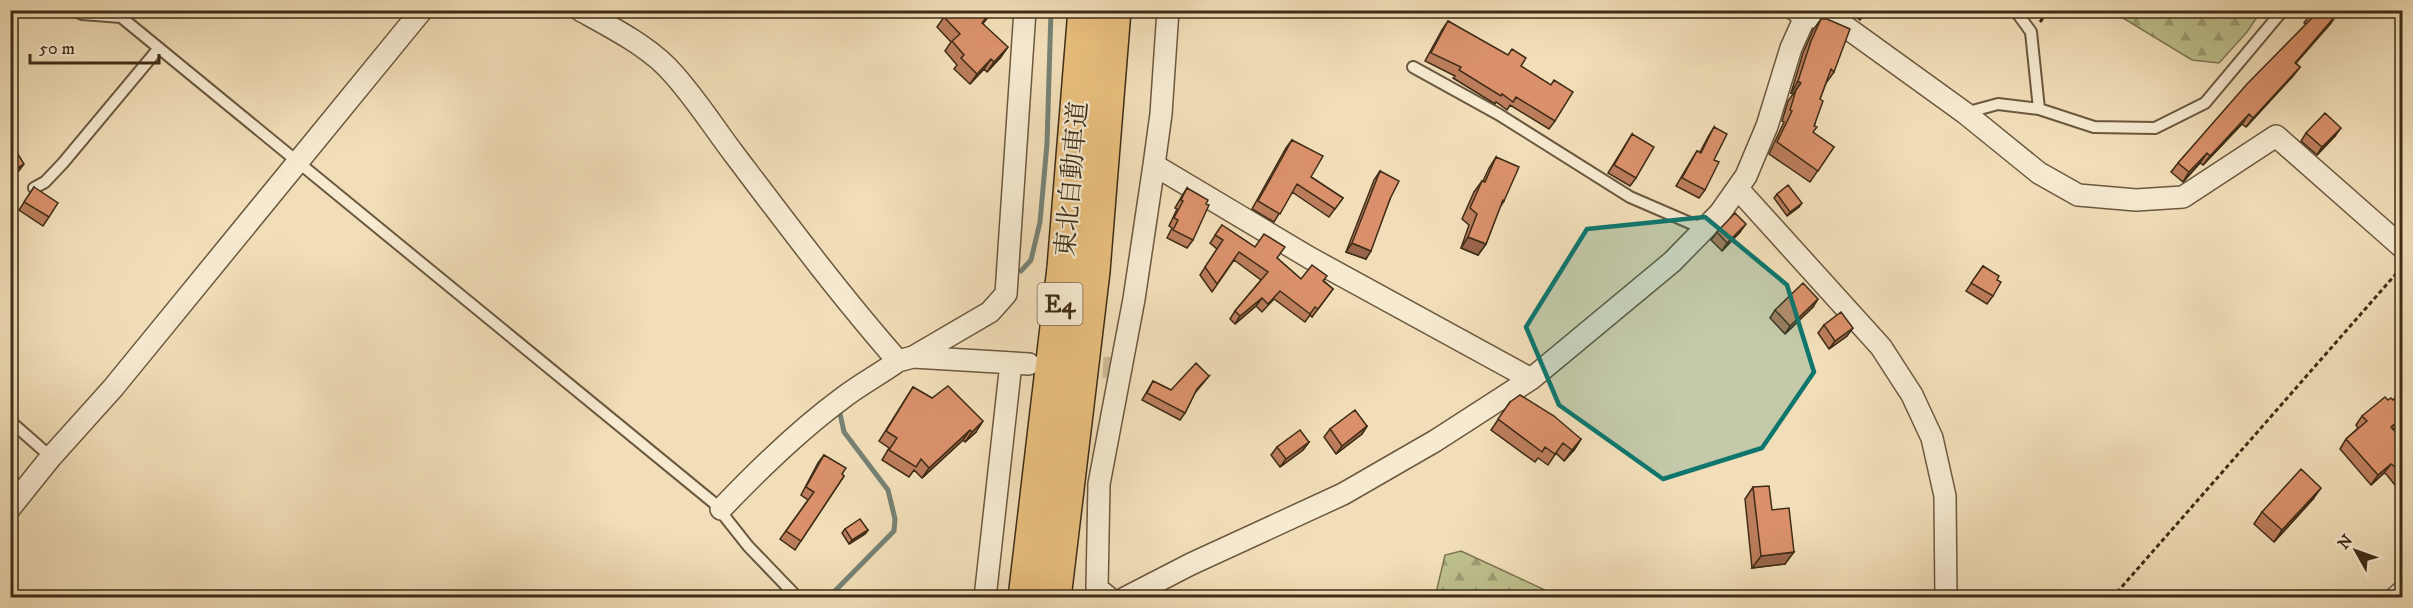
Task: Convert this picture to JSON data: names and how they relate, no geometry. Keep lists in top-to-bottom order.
{
  "streets": {
    "highway": ["東北自動車道", "E4"]
  },
  "scale_bar": "50 m",
  "north": "top left"
}
